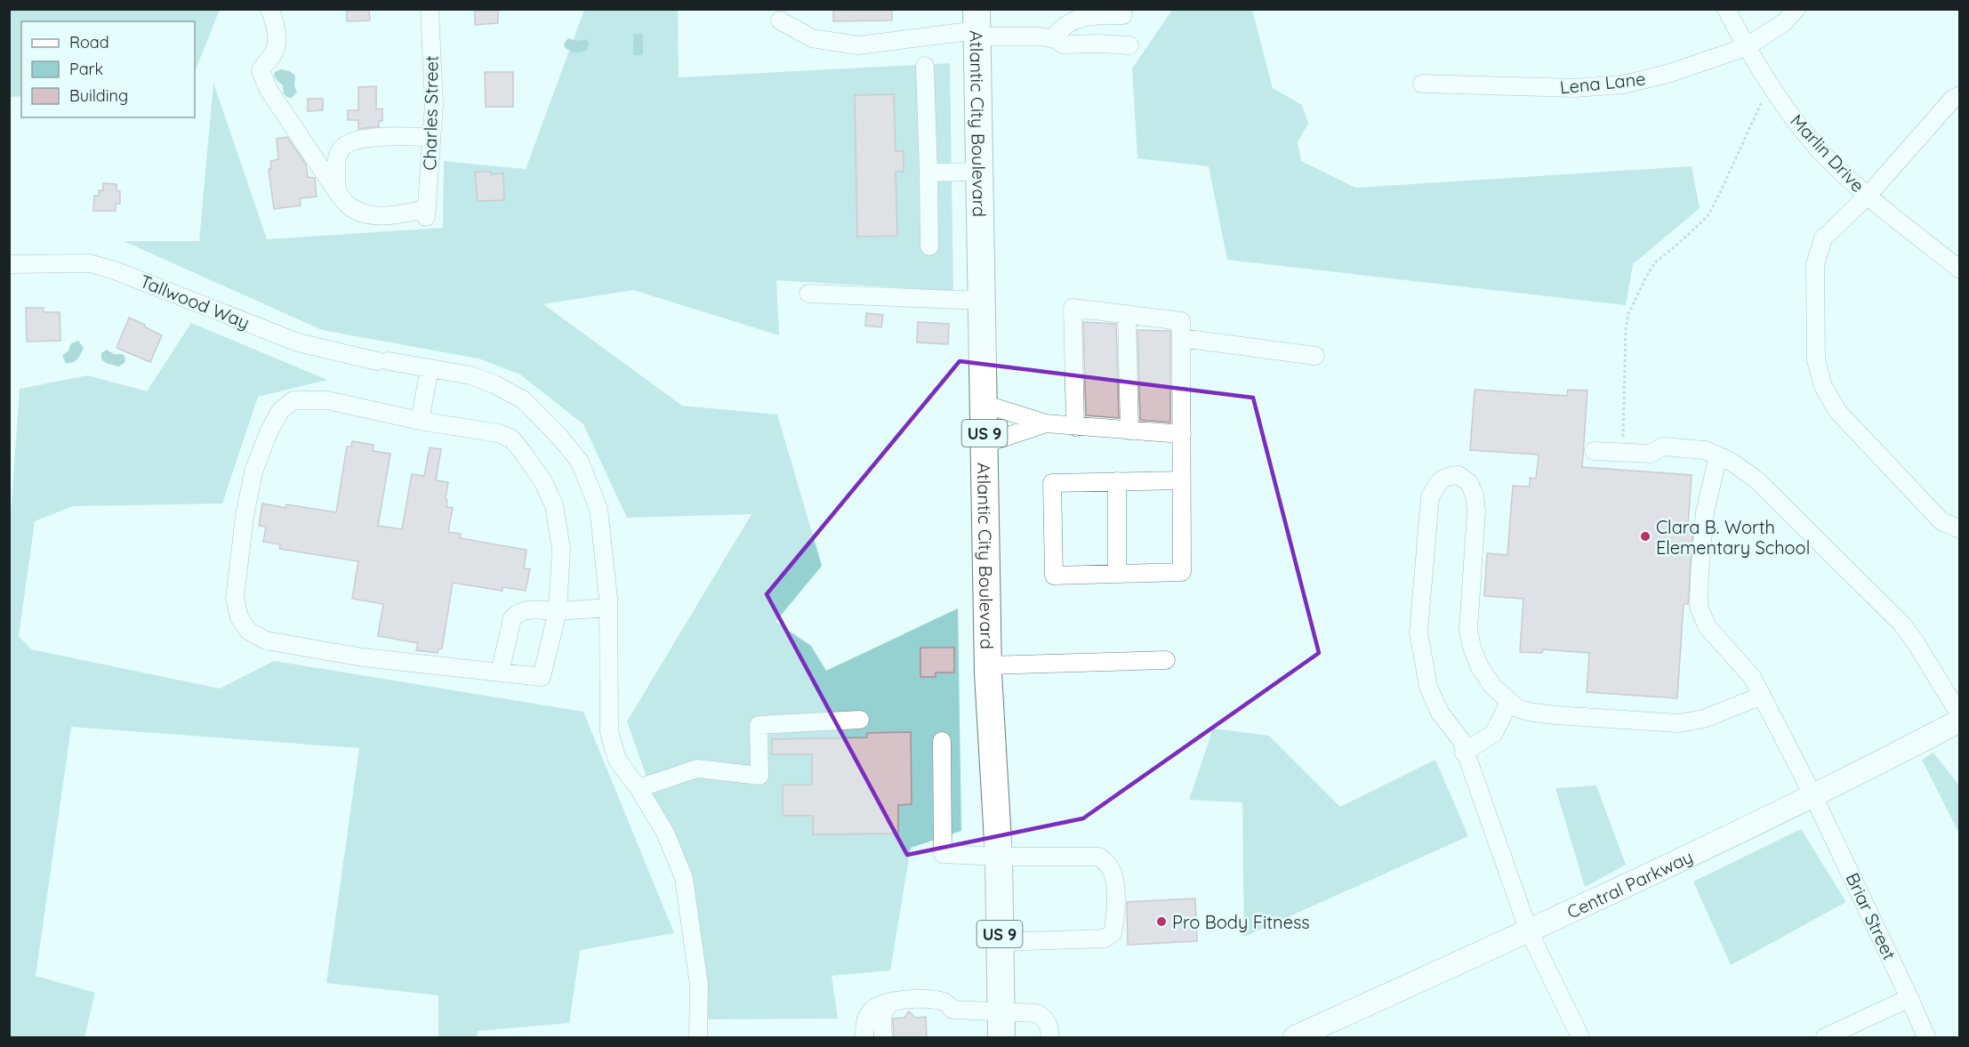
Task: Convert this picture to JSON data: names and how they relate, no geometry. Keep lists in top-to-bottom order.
{
  "streets": {
    "highway": ["Atlantic City Boulevard", "US 9"],
    "main road": ["Central Parkway"],
    "street": [
      "Lena Lane",
      "Charles Street",
      "Marlin Drive",
      "Tallwood Way",
      "Briar Street"
    ]
  },
  "crossings": [
    ["Lena Lane", "Marlin Drive"],
    ["Central Parkway", "Briar Street"]
  ],
  "places": ["Clara B. Worth Elementary School", "Pro Body Fitness"],
  "legend": ["Road", "Park", "Building"]
}
